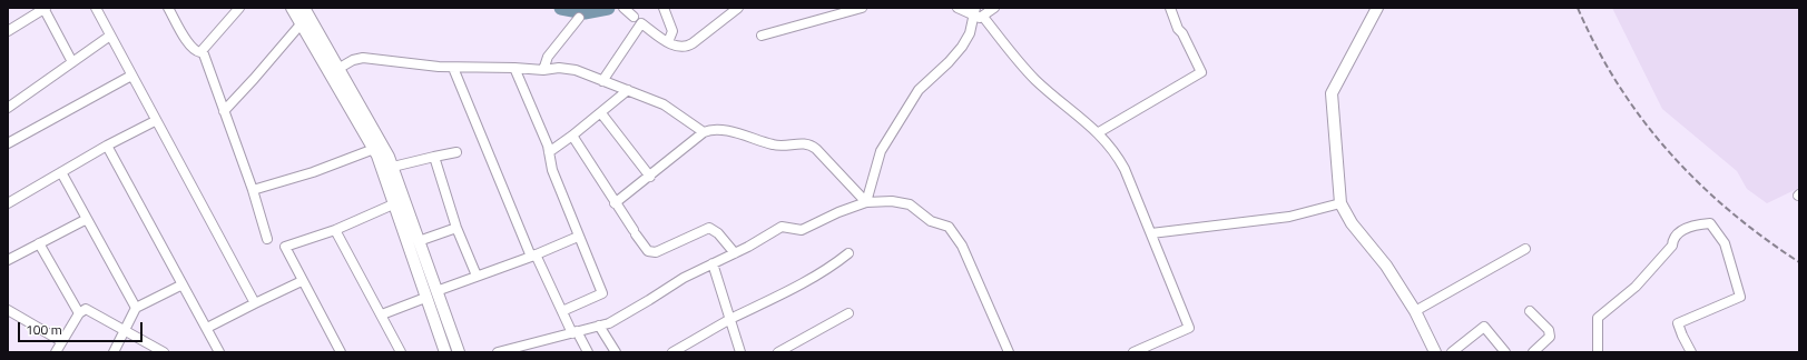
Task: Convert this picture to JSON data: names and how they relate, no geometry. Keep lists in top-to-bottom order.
{
  "scale_bar": "100 m"
}
